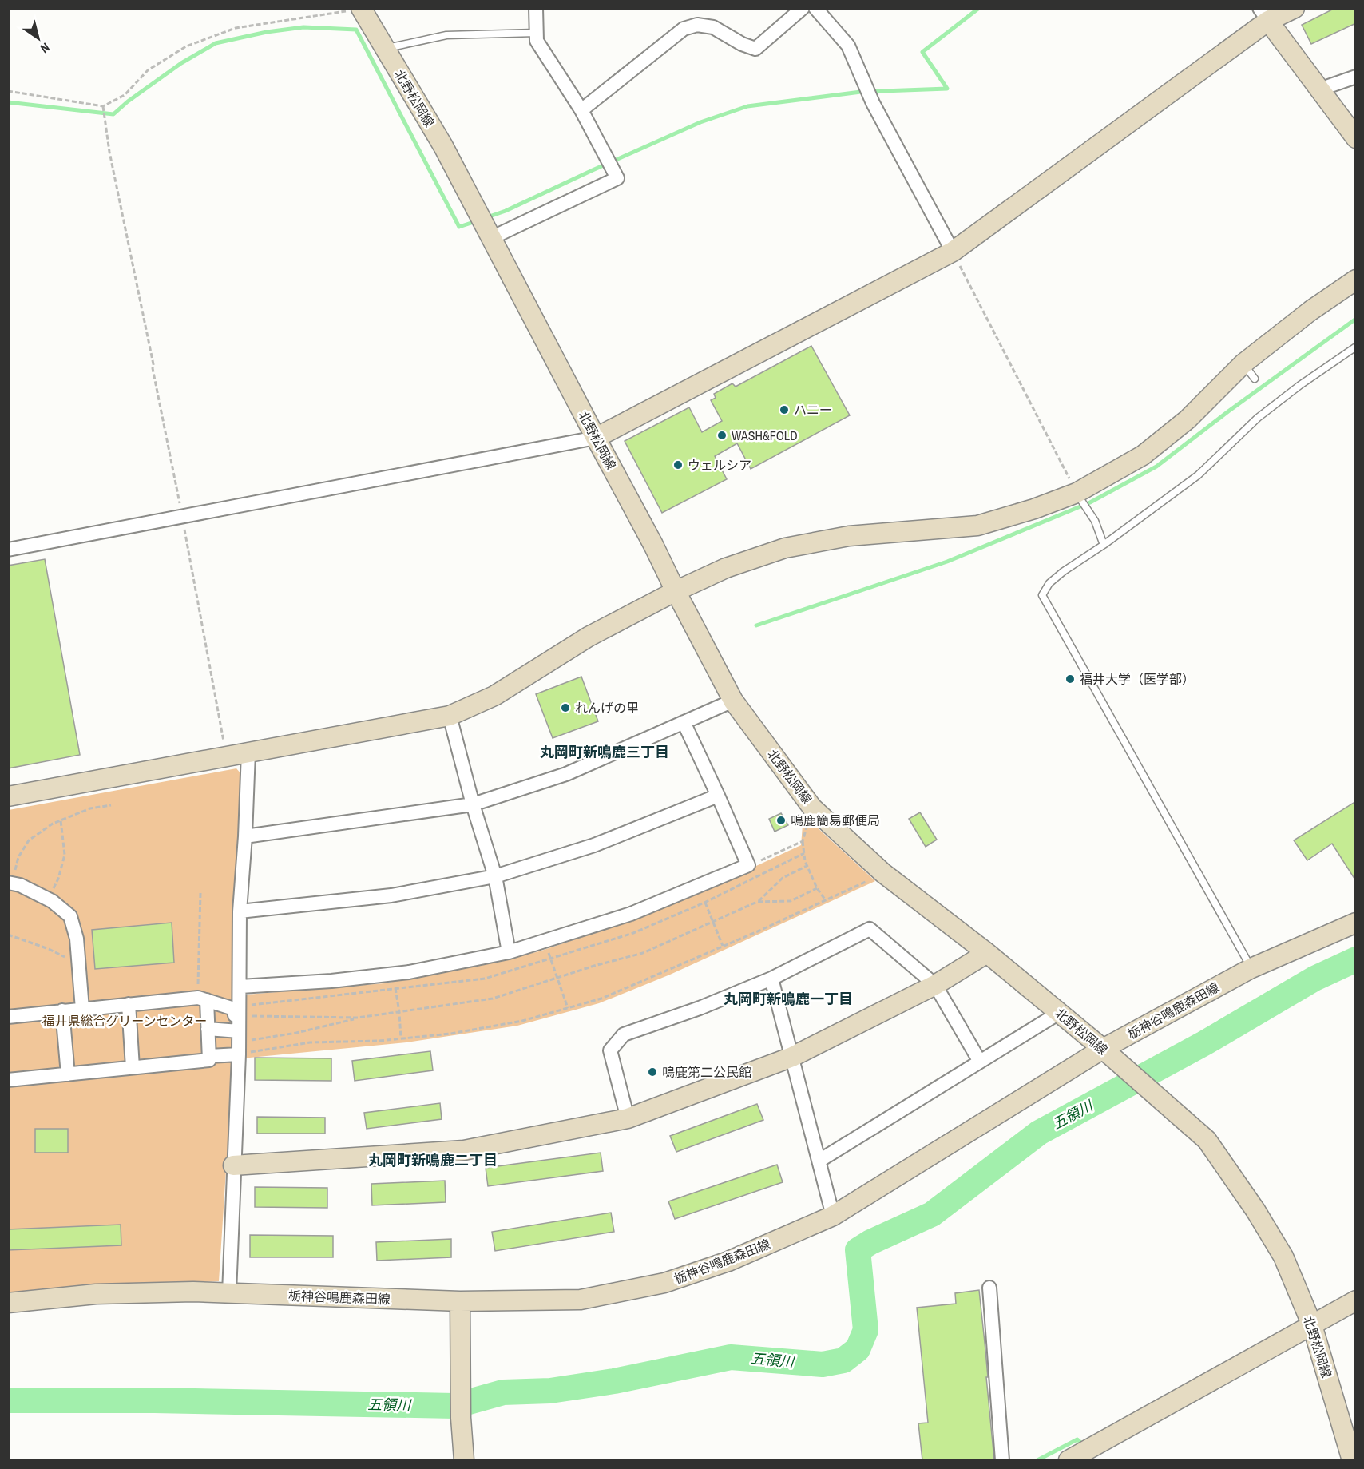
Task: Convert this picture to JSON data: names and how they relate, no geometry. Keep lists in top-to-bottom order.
{
  "streets": {
    "street": ["北野松岡線", "栃神谷鳴鹿森田線"]
  },
  "crossings": [
    ["北野松岡線", "栃神谷鳴鹿森田線"]
  ],
  "districts": ["丸岡町新鳴鹿三丁目", "丸岡町新鳴鹿一丁目", "丸岡町新鳴鹿二丁目"],
  "water": ["五領川"],
  "parks": ["福井県総合グリーンセンター"],
  "places": [
    "ハニー",
    "WASH&FOLD",
    "ウェルシア",
    "福井大学（医学部）",
    "れんげの里",
    "鳴鹿簡易郵便局",
    "鳴鹿第二公民館"
  ],
  "north": "bottom right"
}
